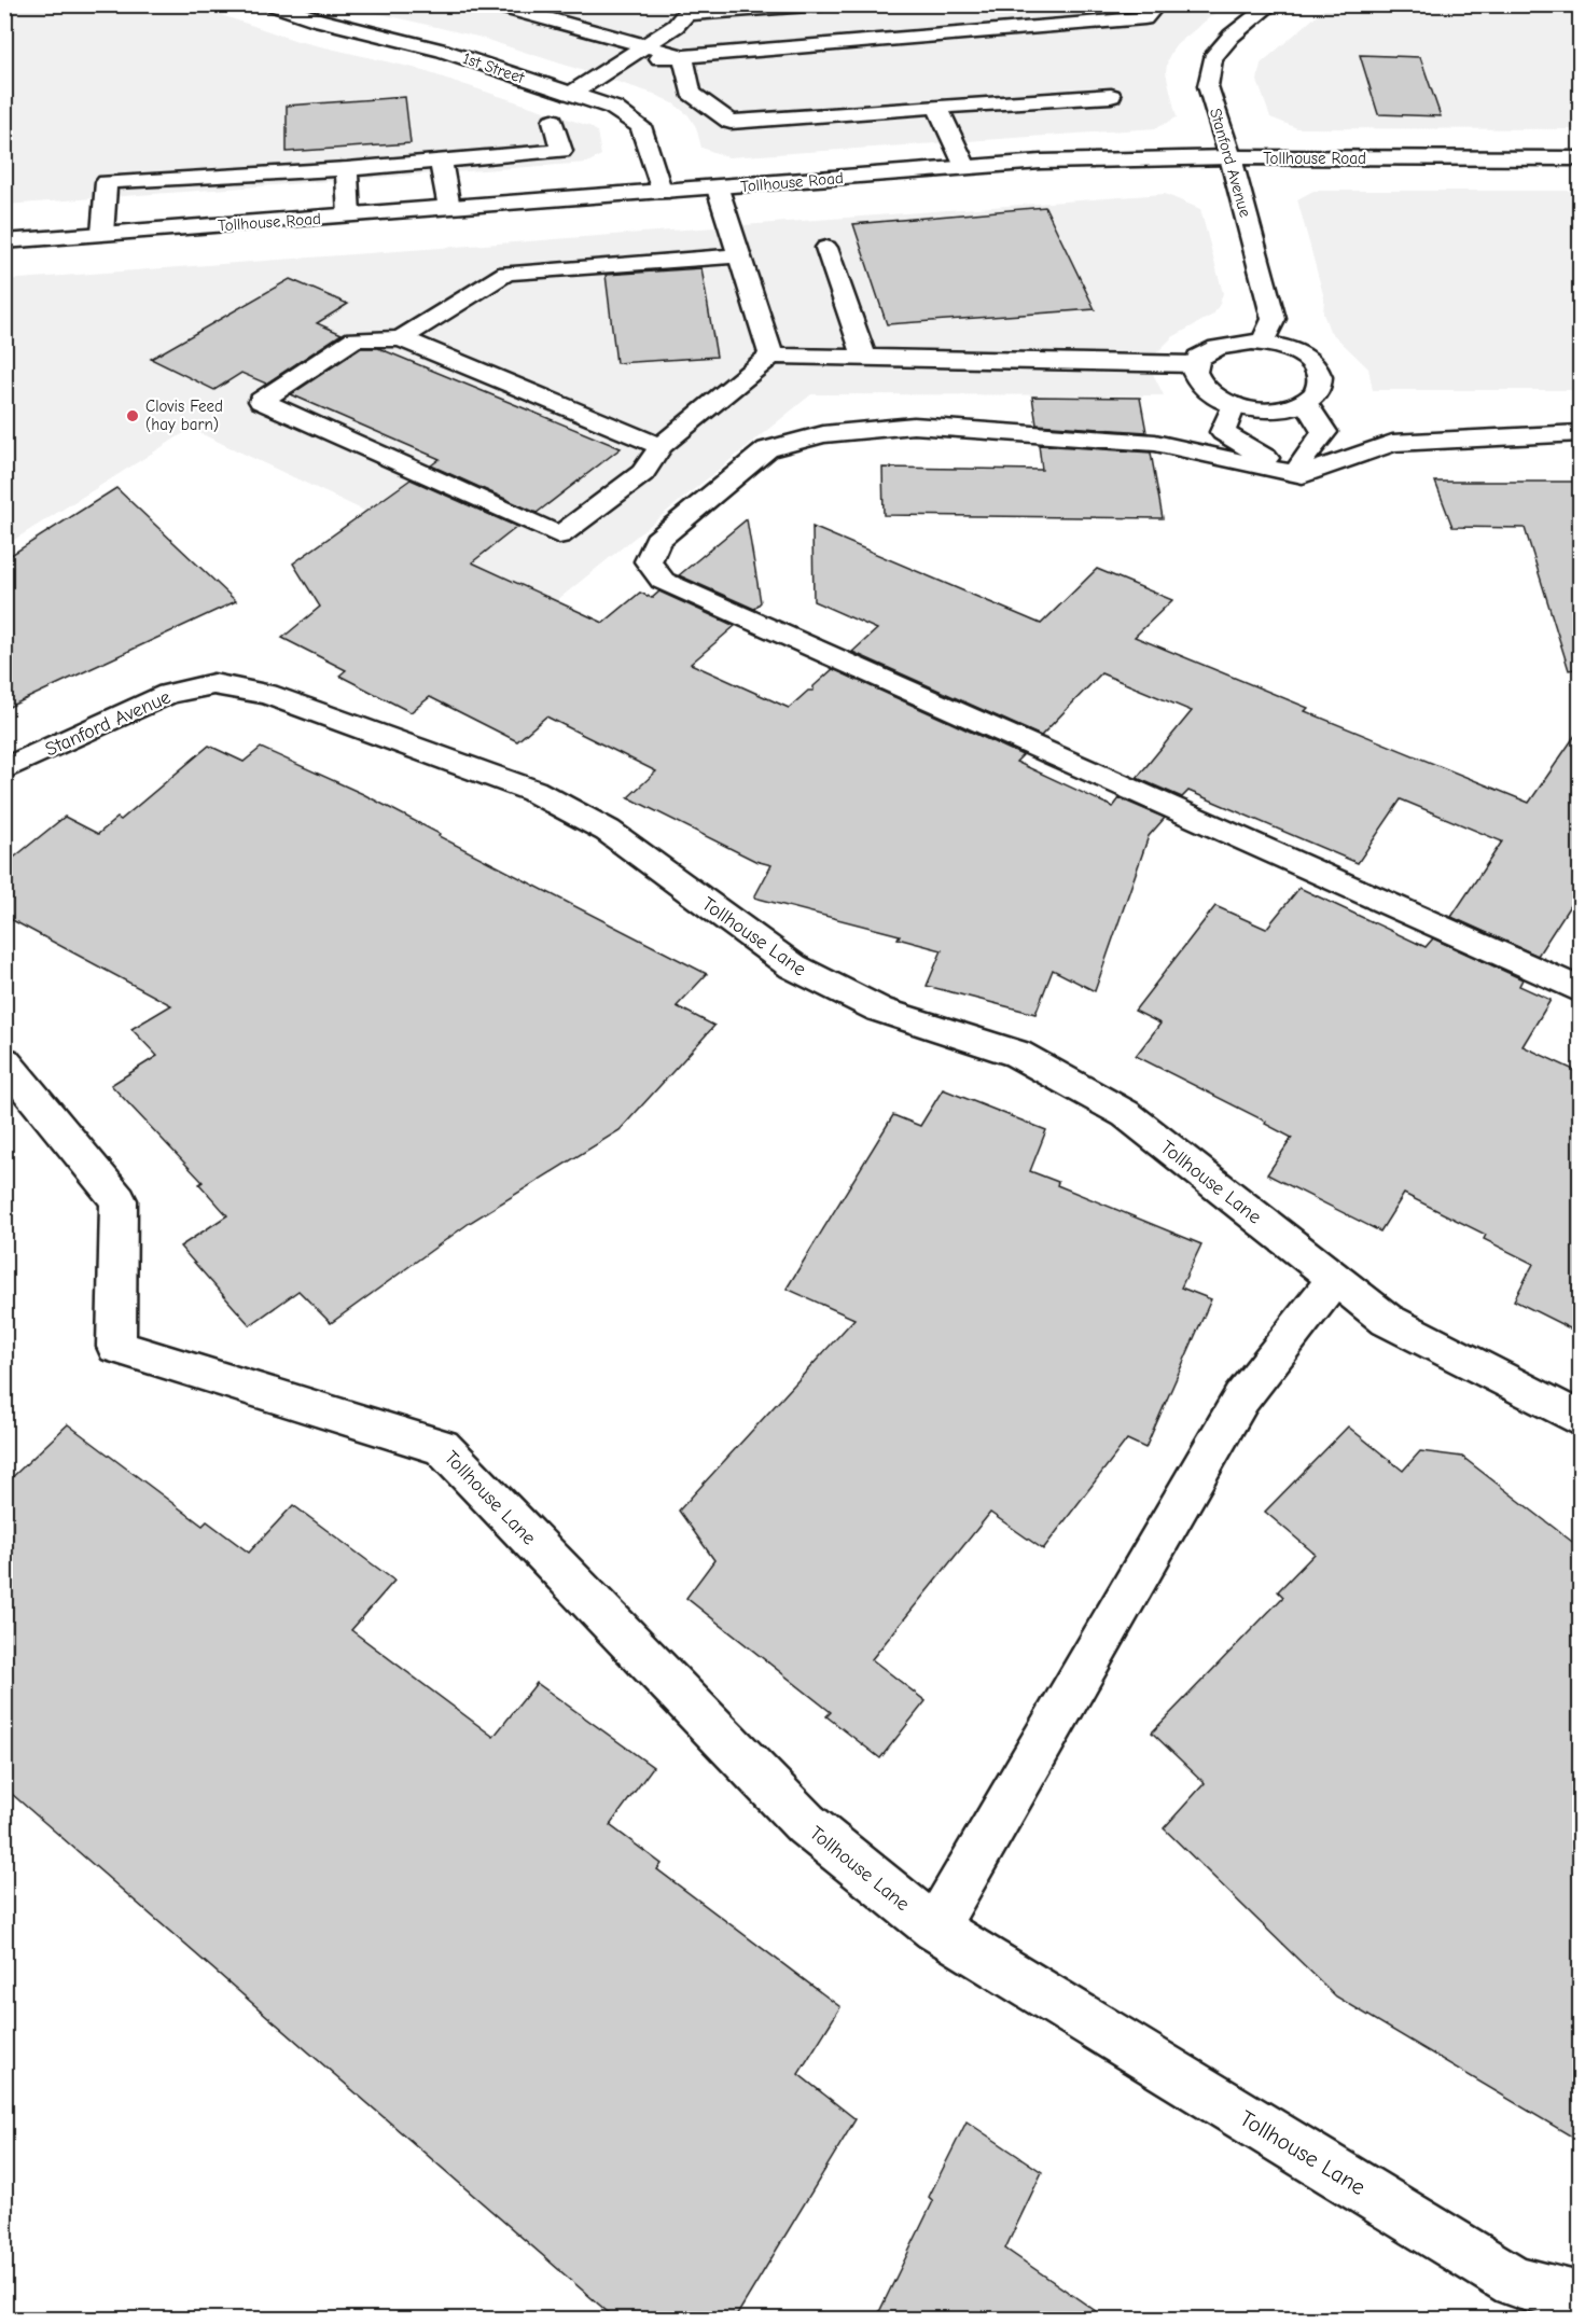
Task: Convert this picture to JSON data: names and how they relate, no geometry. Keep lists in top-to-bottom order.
{
  "streets": {
    "street": [
      "1st Street",
      "Tollhouse Road",
      "Stanford Avenue",
      "Tollhouse Lane"
    ]
  },
  "crossings": [
    ["1st Street", "Tollhouse Road"],
    ["Tollhouse Road", "Stanford Avenue"],
    ["Stanford Avenue", "Tollhouse Lane"]
  ],
  "places": ["Clovis Feed (hay barn)"]
}
